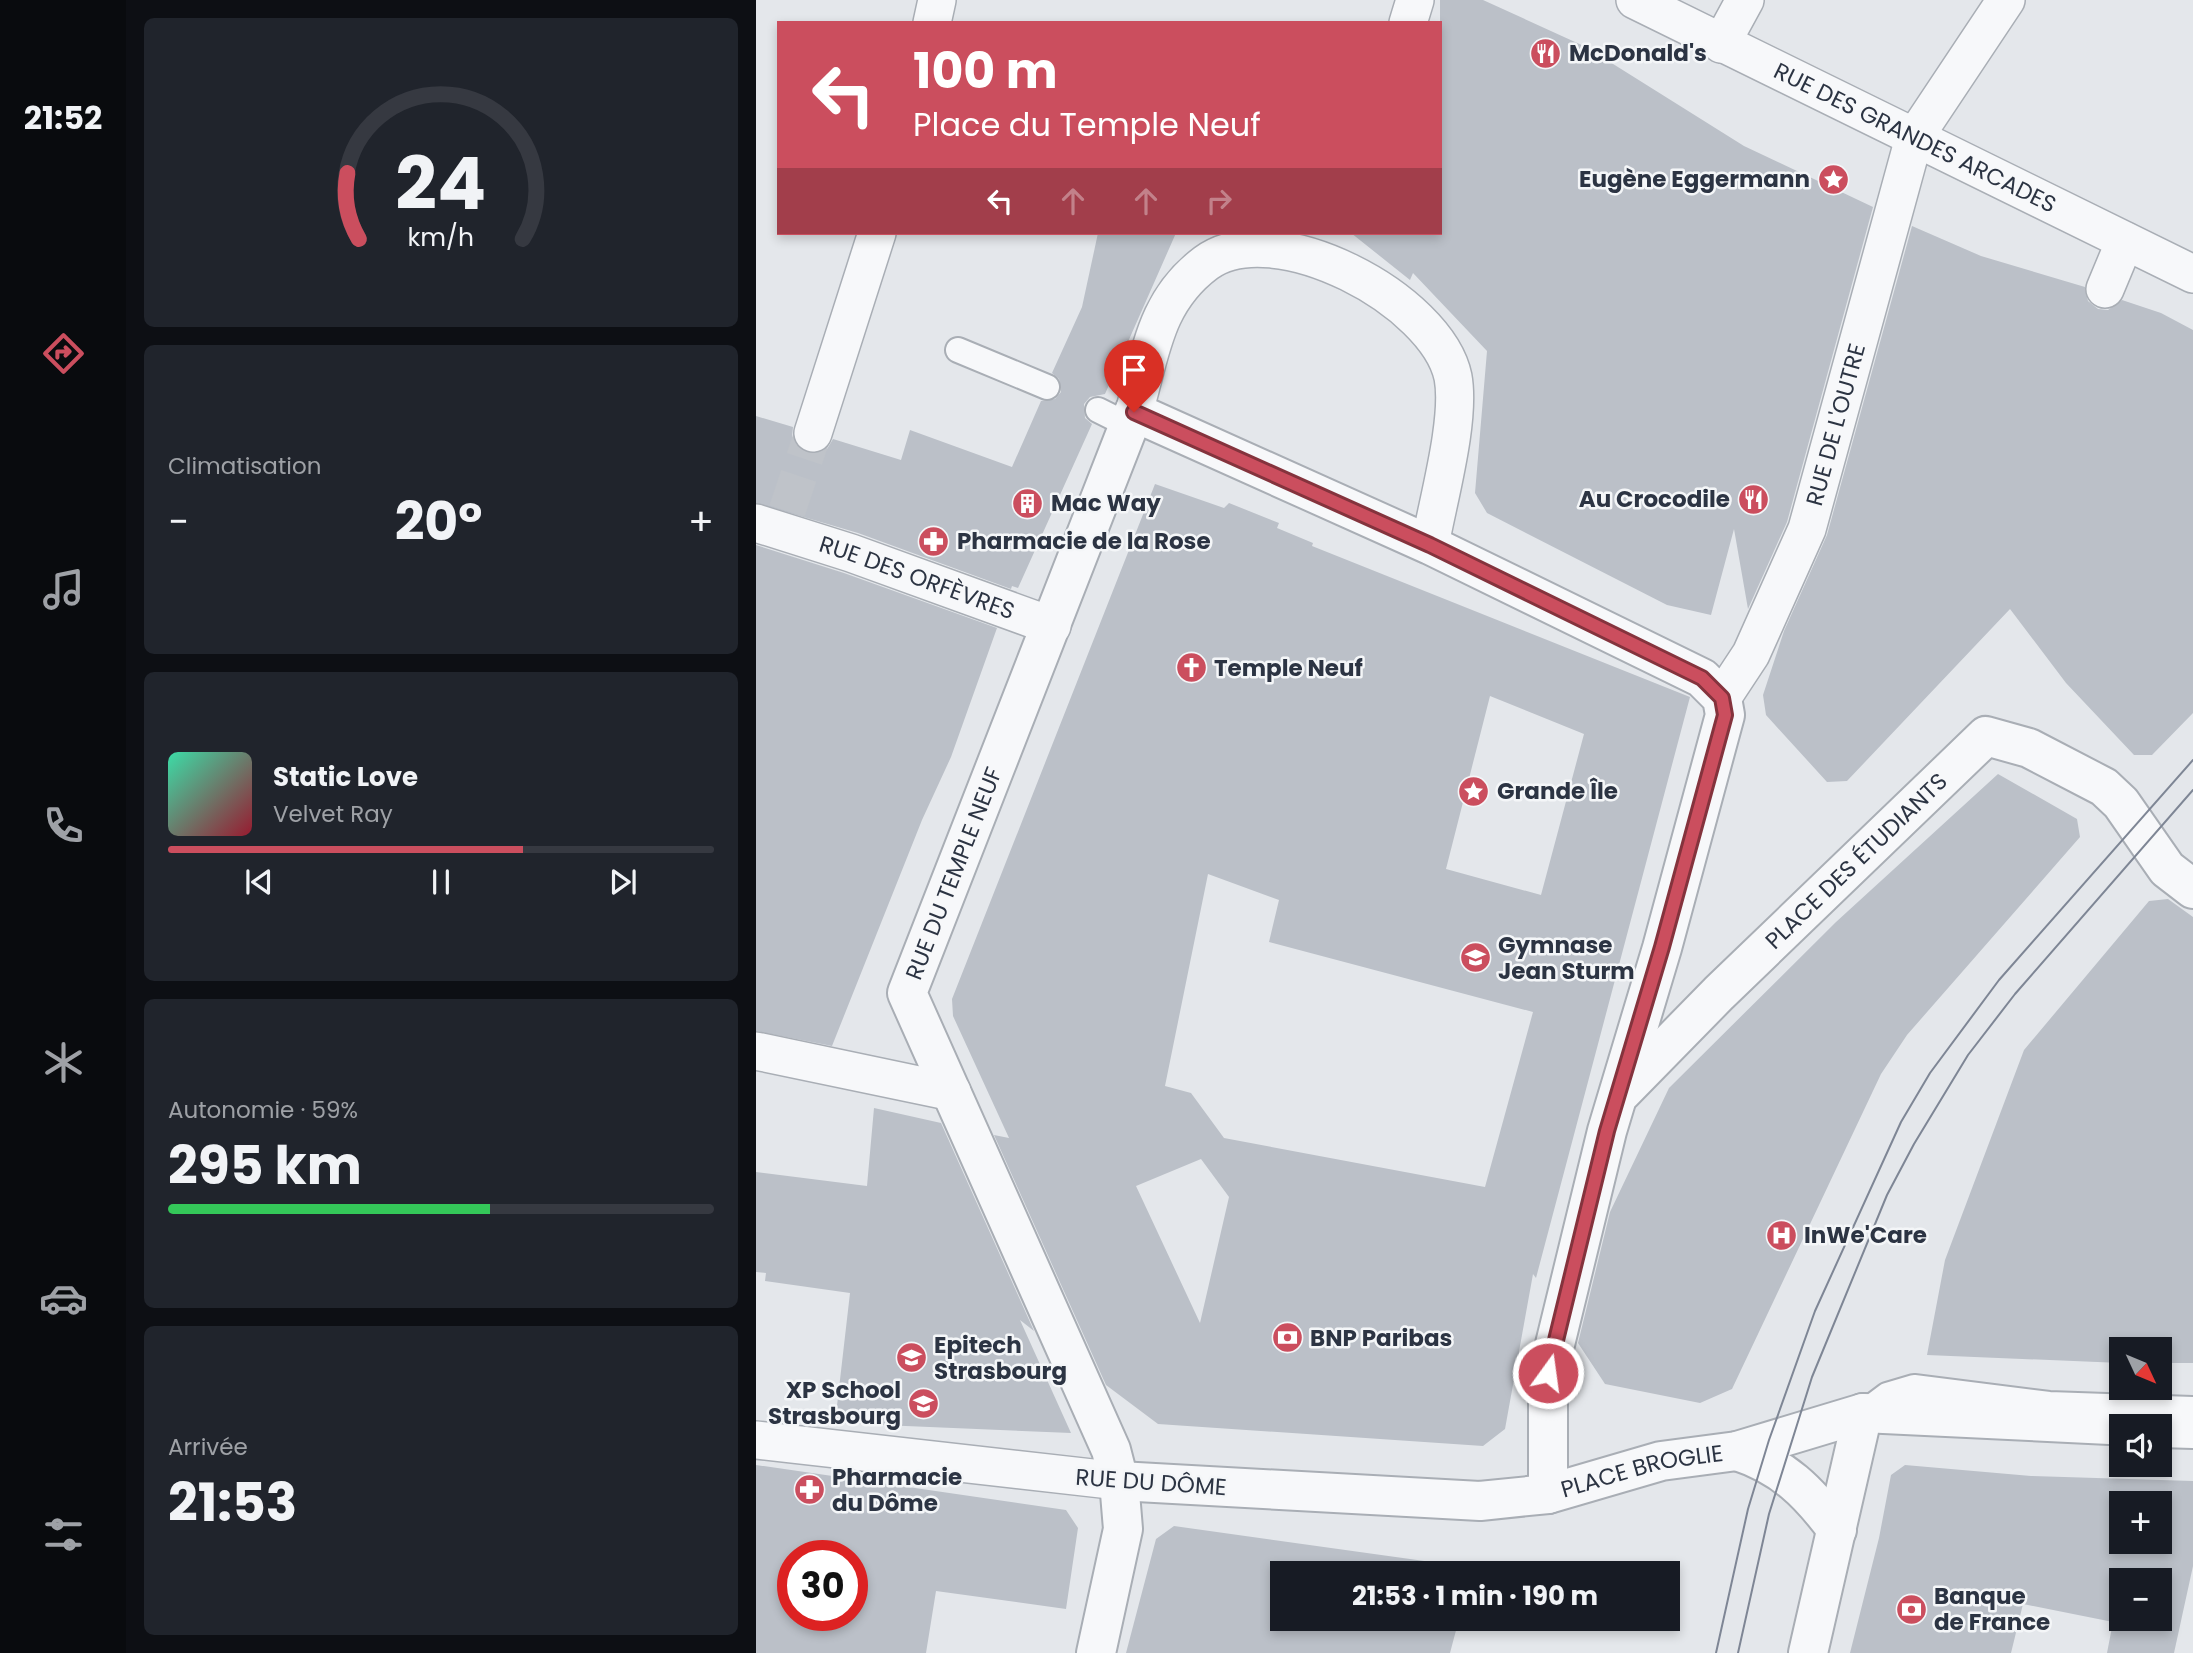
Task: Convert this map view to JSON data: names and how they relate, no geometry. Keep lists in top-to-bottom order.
{
  "streets": {
    "street": [
      "RUE DES GRANDES ARCADES",
      "RUE DE L'OUTRE",
      "RUE DES ORFÈVRES",
      "PLACE DES ÉTUDIANTS",
      "RUE DU TEMPLE NEUF",
      "PLACE BROGLIE",
      "RUE DU DÔME"
    ]
  },
  "crossings": [
    ["RUE DES GRANDES ARCADES", "RUE DE L'OUTRE"],
    ["RUE DES ORFÈVRES", "RUE DU TEMPLE NEUF"],
    ["RUE DU TEMPLE NEUF", "RUE DU DÔME"],
    ["PLACE BROGLIE", "RUE DU DÔME"]
  ],
  "places": {
    "restaurant": ["McDonald's", "Au Crocodile"],
    "place": ["Eugène Eggermann", "Grande Île"],
    "building": ["Mac Way"],
    "pharmacy": ["Pharmacie de la Rose", "Pharmacie du Dôme"],
    "church": ["Temple Neuf"],
    "school or university": ["Gymnase Jean Sturm", "Epitech Strasbourg", "XP School Strasbourg"],
    "hospital": ["InWe'Care"],
    "bank": ["BNP Paribas", "Banque de France"]
  },
  "north": "bottom right",
  "page": {
    "tabs": "21:52",
    "turn": ["100 m", "Place du Temple Neuf"],
    "tile": [
      "Climatisation",
      ["Autonomie · 59%", "295 km"],
      ["Arrivée", "21:53"]
    ],
    "heat": ["−", "20°", "+"],
    "song": ["Static Love", "Velvet Ray"],
    "map_buttons": ["+", "−"],
    "limit": "30",
    "trip": "21:53 · 1 min · 190 m",
    "gauge": ["24", "km/h"]
  }
}
